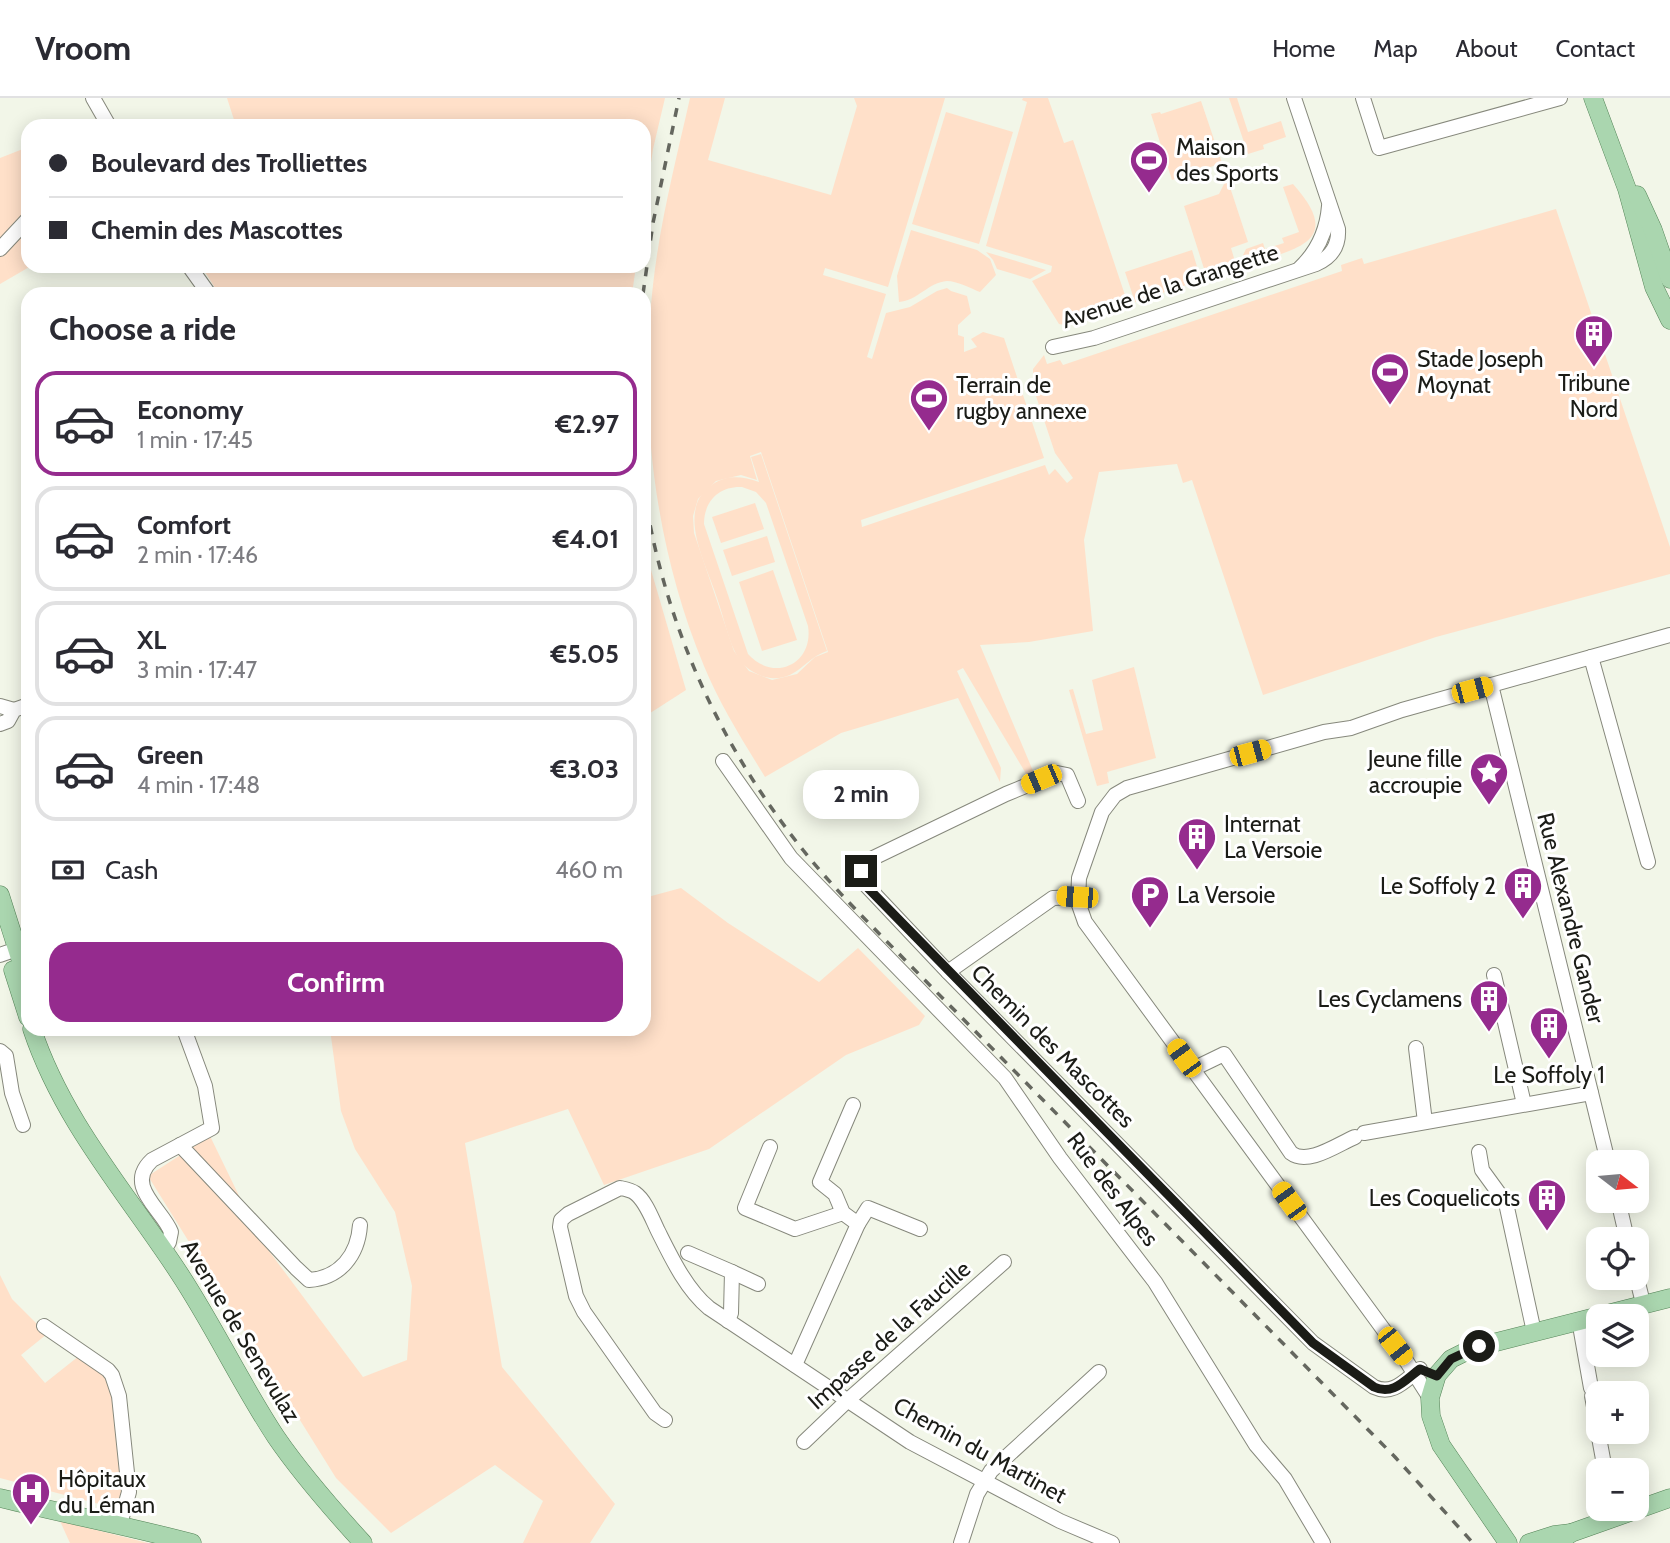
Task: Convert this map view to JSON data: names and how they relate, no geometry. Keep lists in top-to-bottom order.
{
  "streets": {
    "main road": ["Avenue de Senevulaz"],
    "street": [
      "Avenue de la Grangette",
      "Rue Alexandre Gander",
      "Chemin des Mascottes",
      "Rue des Alpes",
      "Impasse de la Faucille",
      "Chemin du Martinet"
    ]
  },
  "crossings": [
    ["Impasse de la Faucille", "Chemin du Martinet"]
  ],
  "places": {
    "sports": ["Maison des Sports", "Stade Joseph Moynat", "Terrain de rugby annexe"],
    "building": [
      "Tribune Nord",
      "Internat La Versoie",
      "Le Soffoly 2",
      "Les Cyclamens",
      "Le Soffoly 1",
      "Les Coquelicots"
    ],
    "place": ["Jeune fille accroupie"],
    "parking": ["La Versoie"],
    "hospital": ["Hôpitaux du Léman"]
  },
  "north": "right",
  "page": {
    "header": "Vroom",
    "nav": [
      "Home",
      "Map",
      "About",
      "Contact"
    ],
    "banner": ["Boulevard des Trolliettes", "Chemin des Mascottes"],
    "heading": "Choose a ride",
    "list": [
      {
        "name": "Economy",
        "note": "1 min · 17:45",
        "value": "€2.97"
      },
      {
        "name": "Comfort",
        "note": "2 min · 17:46",
        "value": "€4.01"
      },
      {
        "name": "XL",
        "note": "3 min · 17:47",
        "value": "€5.05"
      },
      {
        "name": "Green",
        "note": "4 min · 17:48",
        "value": "€3.03"
      }
    ],
    "bubble": "2 min",
    "pay": ["Cash", "460 m"],
    "buttons": "Confirm",
    "map_buttons": ["+", "−"]
  }
}
